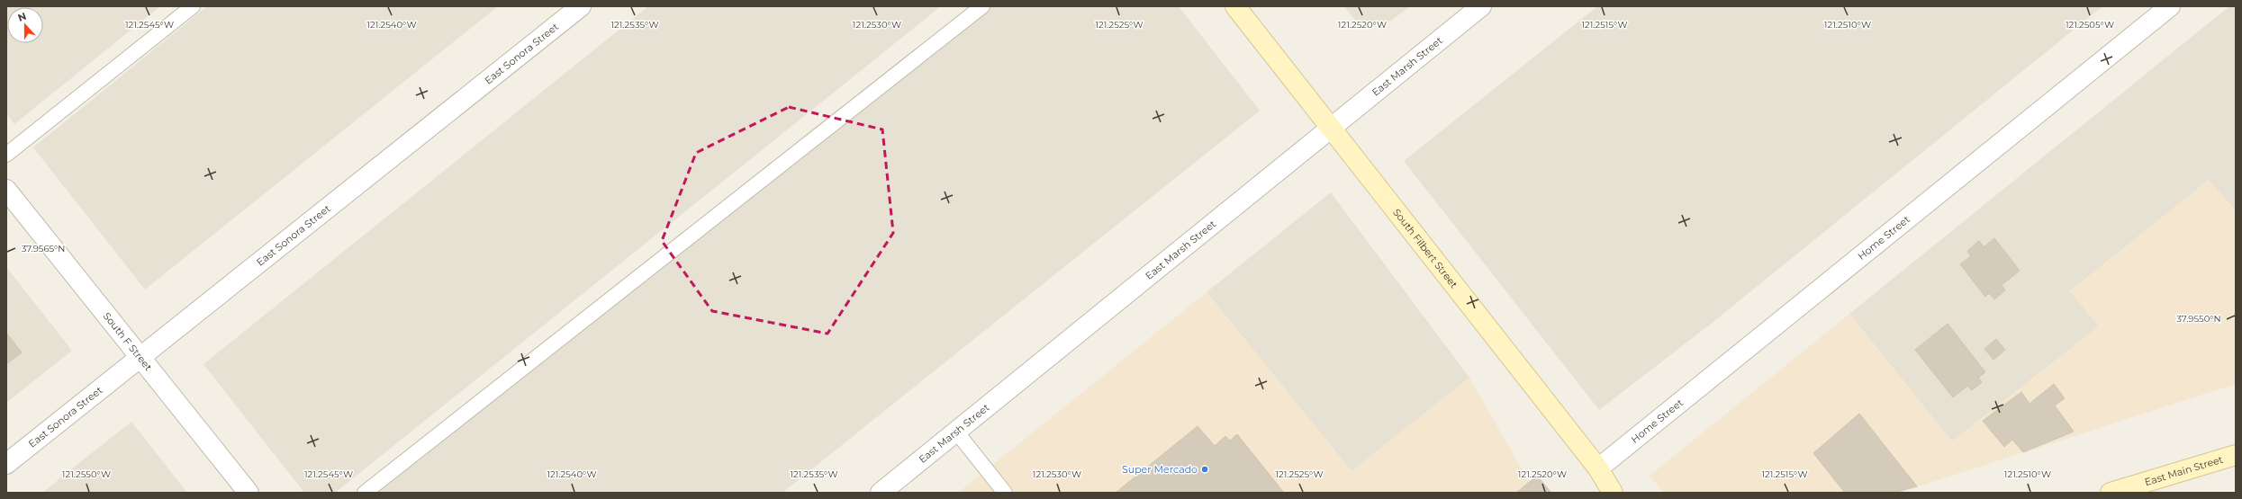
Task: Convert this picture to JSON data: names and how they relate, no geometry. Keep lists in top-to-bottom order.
{
  "streets": {
    "street": [
      "East Sonora Street",
      "East Marsh Street",
      "Home Street",
      "South Filbert Street",
      "South F Street",
      "East Main Street"
    ]
  },
  "crossings": [
    ["East Sonora Street", "South F Street"],
    ["East Marsh Street", "South Filbert Street"],
    ["Home Street", "South Filbert Street"]
  ],
  "places": ["Super Mercado"],
  "north": "top",
  "coordinates": [
    "121.2540°W",
    "121.2535°W",
    "121.2525°W",
    "121.2510°W",
    "121.2545°W",
    "121.2530°W",
    "121.2520°W",
    "121.2515°W",
    "121.2505°W",
    "37.9565°N",
    "37.9550°N",
    "121.2550°W"
  ]
}
